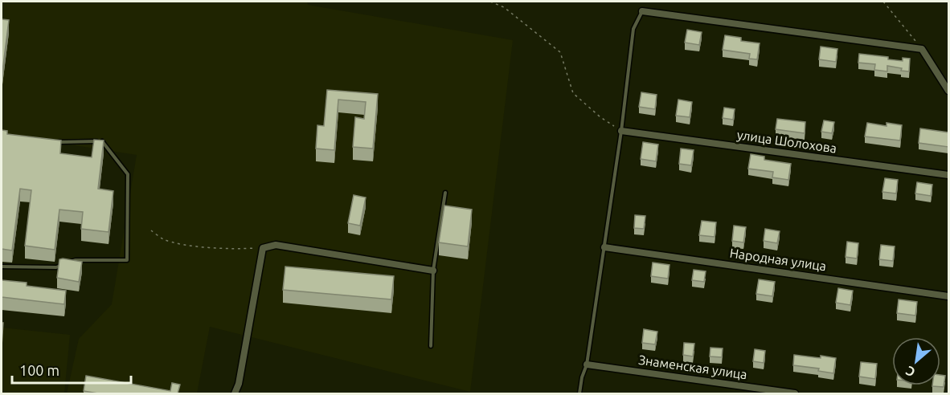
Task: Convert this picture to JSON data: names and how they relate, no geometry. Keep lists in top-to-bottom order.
{
  "streets": {
    "street": ["улица Шолохова", "Народная улица", "Знаменская улица"]
  },
  "scale_bar": "100 m",
  "north": "bottom left"
}
